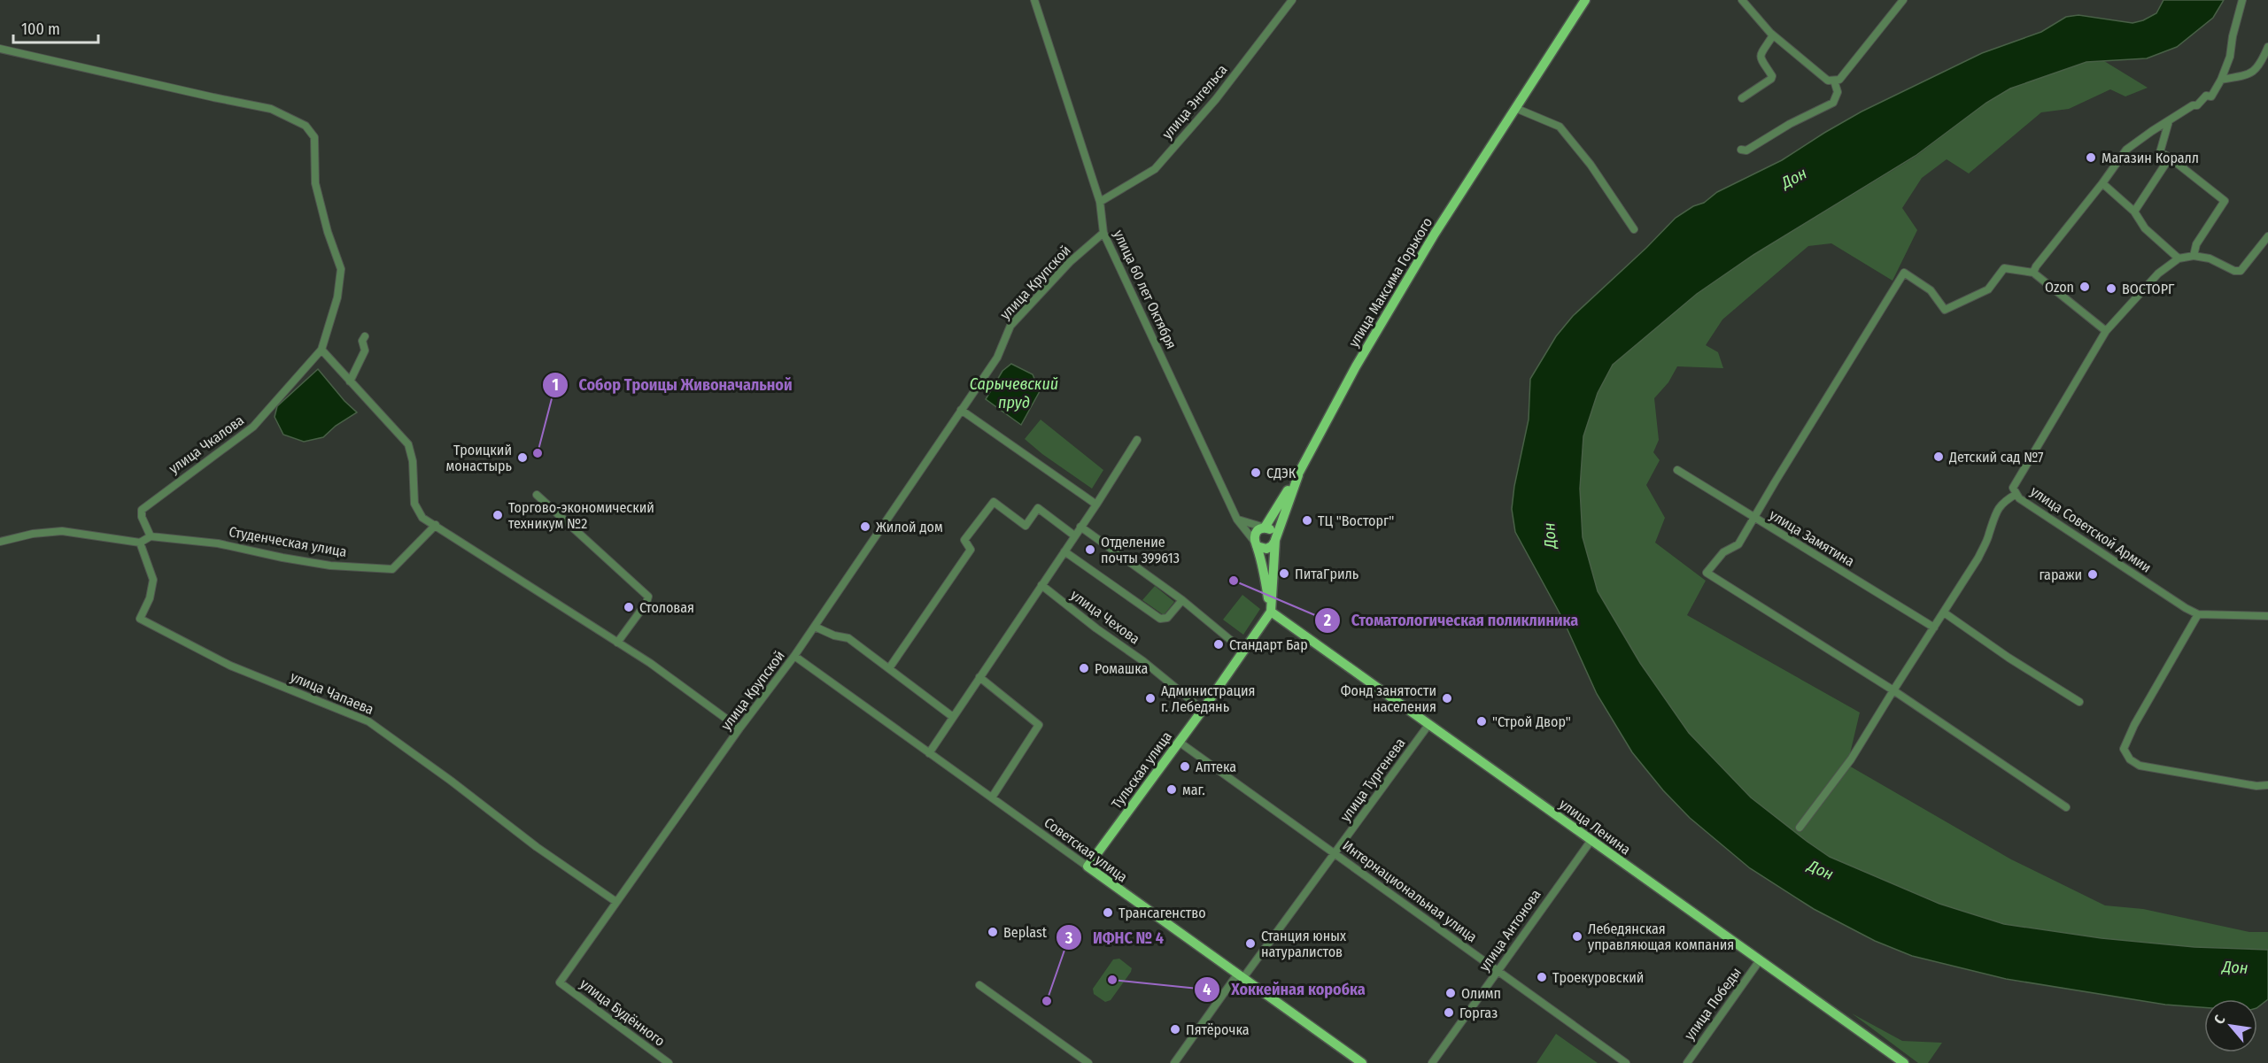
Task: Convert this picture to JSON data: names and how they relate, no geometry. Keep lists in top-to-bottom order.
{
  "streets": {
    "main road": [
      "улица Максима Горького",
      "Тульская улица",
      "улица Ленина",
      "Советская улица"
    ],
    "street": [
      "улица Энгельса",
      "улица Крупской",
      "улица 60 лет Октября",
      "улица Чкалова",
      "улица Советской Армии",
      "улица Замятина",
      "Студенческая улица",
      "улица Чехова",
      "улица Чапаева",
      "улица Тургенева",
      "Интернациональная улица",
      "улица Антонова",
      "улица Победы",
      "улица Будённого"
    ]
  },
  "crossings": [
    ["улица Энгельса", "улица 60 лет Октября"],
    ["улица Крупской", "улица 60 лет Октября"],
    ["улица Крупской", "улица Чапаева"],
    ["улица Крупской", "Советская улица"],
    ["улица Крупской", "улица Будённого"],
    ["улица Максима Горького", "улица 60 лет Октября"],
    ["улица Чкалова", "Студенческая улица"],
    ["улица Чехова", "Тульская улица"],
    ["Тульская улица", "улица Ленина"],
    ["Тульская улица", "Советская улица"],
    ["Тульская улица", "Интернациональная улица"],
    ["улица Тургенева", "улица Ленина"],
    ["улица Тургенева", "Советская улица"],
    ["улица Тургенева", "Интернациональная улица"],
    ["улица Ленина", "улица Антонова"],
    ["улица Ленина", "улица Победы"],
    ["Интернациональная улица", "улица Антонова"]
  ],
  "water": ["Дон", "Сарычевский пруд"],
  "places": [
    "Магазин Коралл",
    "Ozon",
    "ВОСТОРГ",
    "Собор Троицы Живоначальной",
    "Детский сад №7",
    "Троицкий монастырь",
    "СДЭК",
    "Торгово-экономический техникум №2",
    "ТЦ \"Восторг\"",
    "Жилой дом",
    "Отделение почты 399613",
    "ПитаГриль",
    "гаражи",
    "Стоматологическая поликлиника",
    "Столовая",
    "Стандарт Бар",
    "Ромашка",
    "Администрация г. Лебедянь",
    "Фонд занятости населения",
    "\"Строй Двор\"",
    "Аптека",
    "маг.",
    "Трансагенство",
    "Beplast",
    "Лебедянская управляющая компания",
    "Станция юных натуралистов",
    "Троекуровский",
    "Хоккейная коробка",
    "Олимп",
    "ИФНС № 4",
    "Горгаз",
    "Пятёрочка"
  ],
  "scale_bar": "100 m",
  "north": "top left"
}
